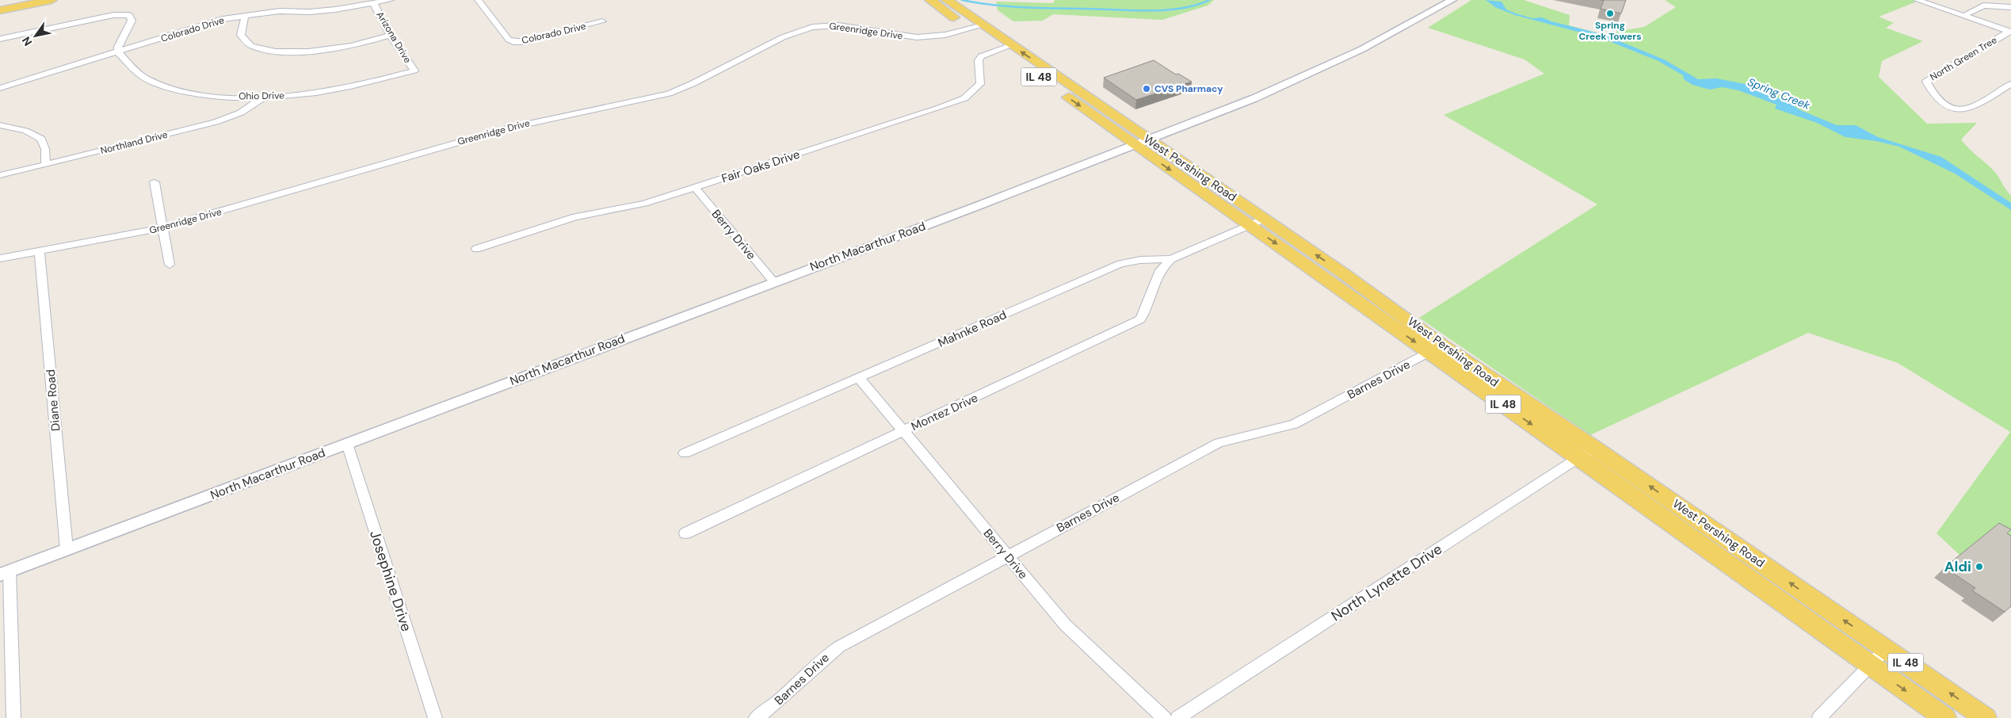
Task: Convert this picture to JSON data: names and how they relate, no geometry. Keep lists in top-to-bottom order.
{
  "streets": {
    "main road": ["IL 48", "West Pershing Road"],
    "street": [
      "Colorado Drive",
      "Greenridge Drive",
      "Arizona Drive",
      "North Green Tree",
      "Ohio Drive",
      "Northland Drive",
      "Fair Oaks Drive",
      "Berry Drive",
      "North Macarthur Road",
      "Mahnke Road",
      "Barnes Drive",
      "Diane Road",
      "Montez Drive",
      "Josephine Drive",
      "North Lynette Drive"
    ]
  },
  "crossings": [
    ["Colorado Drive", "Arizona Drive"],
    ["Colorado Drive", "Ohio Drive"],
    ["Greenridge Drive", "West Pershing Road"],
    ["Greenridge Drive", "Diane Road"],
    ["Arizona Drive", "Ohio Drive"],
    ["IL 48", "West Pershing Road"],
    ["Ohio Drive", "Northland Drive"],
    ["Fair Oaks Drive", "West Pershing Road"],
    ["Fair Oaks Drive", "Berry Drive"],
    ["West Pershing Road", "North Macarthur Road"],
    ["West Pershing Road", "Mahnke Road"],
    ["West Pershing Road", "Barnes Drive"],
    ["West Pershing Road", "North Lynette Drive"],
    ["Berry Drive", "North Macarthur Road"],
    ["Berry Drive", "Mahnke Road"],
    ["Berry Drive", "Barnes Drive"],
    ["Berry Drive", "Montez Drive"],
    ["North Macarthur Road", "Diane Road"],
    ["North Macarthur Road", "Josephine Drive"],
    ["Mahnke Road", "Montez Drive"]
  ],
  "water": ["Spring Creek"],
  "places": ["Spring Creek Towers", "CVS Pharmacy", "Aldi"],
  "north": "bottom left"
}
